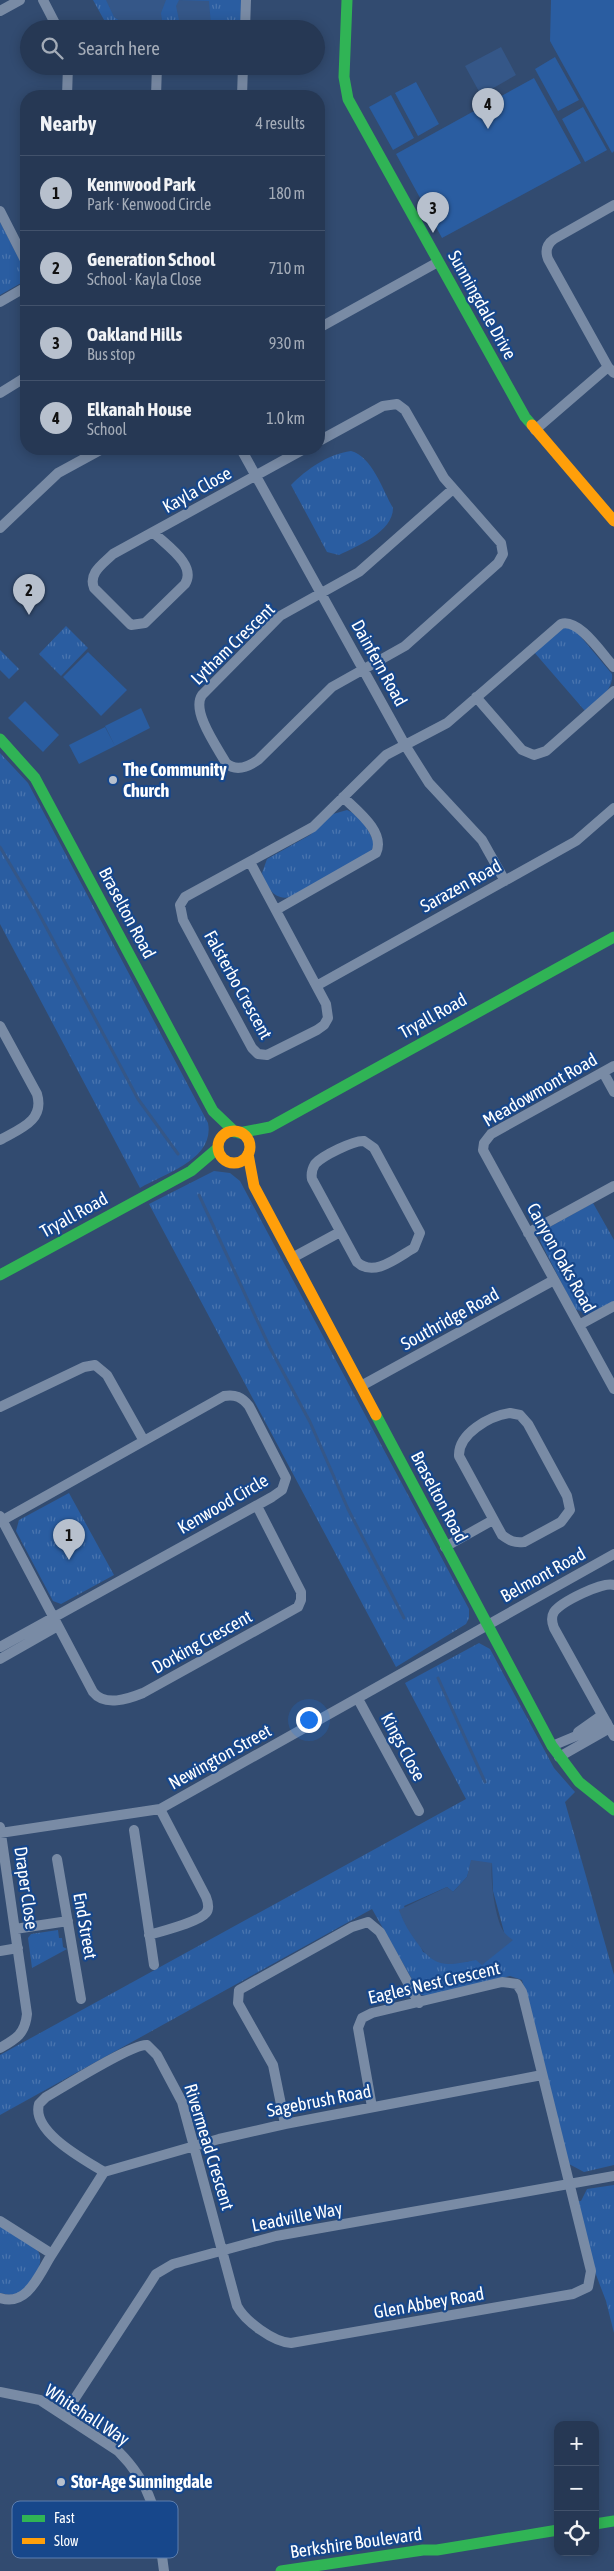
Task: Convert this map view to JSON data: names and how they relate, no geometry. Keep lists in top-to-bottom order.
{
  "streets": {
    "street": [
      "Sunningdale Drive",
      "Kayla Close",
      "Lytham Crescent",
      "Dainfern Road",
      "Sarazen Road",
      "Braselton Road",
      "Falsterbo Crescent",
      "Tryall Road",
      "Meadowmont Road",
      "Canyon Oaks Road",
      "Southridge Road",
      "Kenwood Circle",
      "Belmont Road",
      "Dorking Crescent",
      "Kings Close",
      "Newington Street",
      "Draper Close",
      "End Street",
      "Eagles Nest Crescent",
      "Sagebrush Road",
      "Rivermead Crescent",
      "Leadville Way",
      "Glen Abbey Road",
      "Whitehall Way",
      "Berkshire Boulevard"
    ]
  },
  "crossings": [
    ["Kayla Close", "Dainfern Road"],
    ["Lytham Crescent", "Dainfern Road"],
    ["Dainfern Road", "Sarazen Road"],
    ["Dainfern Road", "Falsterbo Crescent"],
    ["Sarazen Road", "Falsterbo Crescent"],
    ["Braselton Road", "Tryall Road"],
    ["Braselton Road", "Southridge Road"],
    ["Braselton Road", "Belmont Road"],
    ["Braselton Road", "Newington Street"],
    ["Meadowmont Road", "Canyon Oaks Road"],
    ["Canyon Oaks Road", "Southridge Road"],
    ["Kenwood Circle", "Dorking Crescent"],
    ["Belmont Road", "Newington Street"],
    ["Kings Close", "Newington Street"],
    ["Newington Street", "Draper Close"],
    ["Eagles Nest Crescent", "Sagebrush Road"],
    ["Eagles Nest Crescent", "Leadville Way"],
    ["Eagles Nest Crescent", "Glen Abbey Road"],
    ["Sagebrush Road", "Rivermead Crescent"],
    ["Rivermead Crescent", "Leadville Way"],
    ["Rivermead Crescent", "Glen Abbey Road"],
    ["Leadville Way", "Glen Abbey Road"],
    ["Leadville Way", "Whitehall Way"]
  ],
  "places": ["The Community Church", "Stor-Age Sunningdale"],
  "legend": ["Fast", "Slow"],
  "page": {
    "search": "Search here",
    "pins": [
      "4",
      "3",
      "2",
      "1"
    ],
    "heading": ["Nearby", "4 results"],
    "list": [
      {
        "mark": "1",
        "name": "Kennwood Park",
        "note": "Park · Kenwood Circle",
        "value": "180 m"
      },
      {
        "mark": "2",
        "name": "Generation School",
        "note": "School · Kayla Close",
        "value": "710 m"
      },
      {
        "mark": "3",
        "name": "Oakland Hills",
        "note": "Bus stop",
        "value": "930 m"
      },
      {
        "mark": "4",
        "name": "Elkanah House",
        "note": "School",
        "value": "1.0 km"
      }
    ],
    "map_buttons": ["+", "−"]
  }
}
